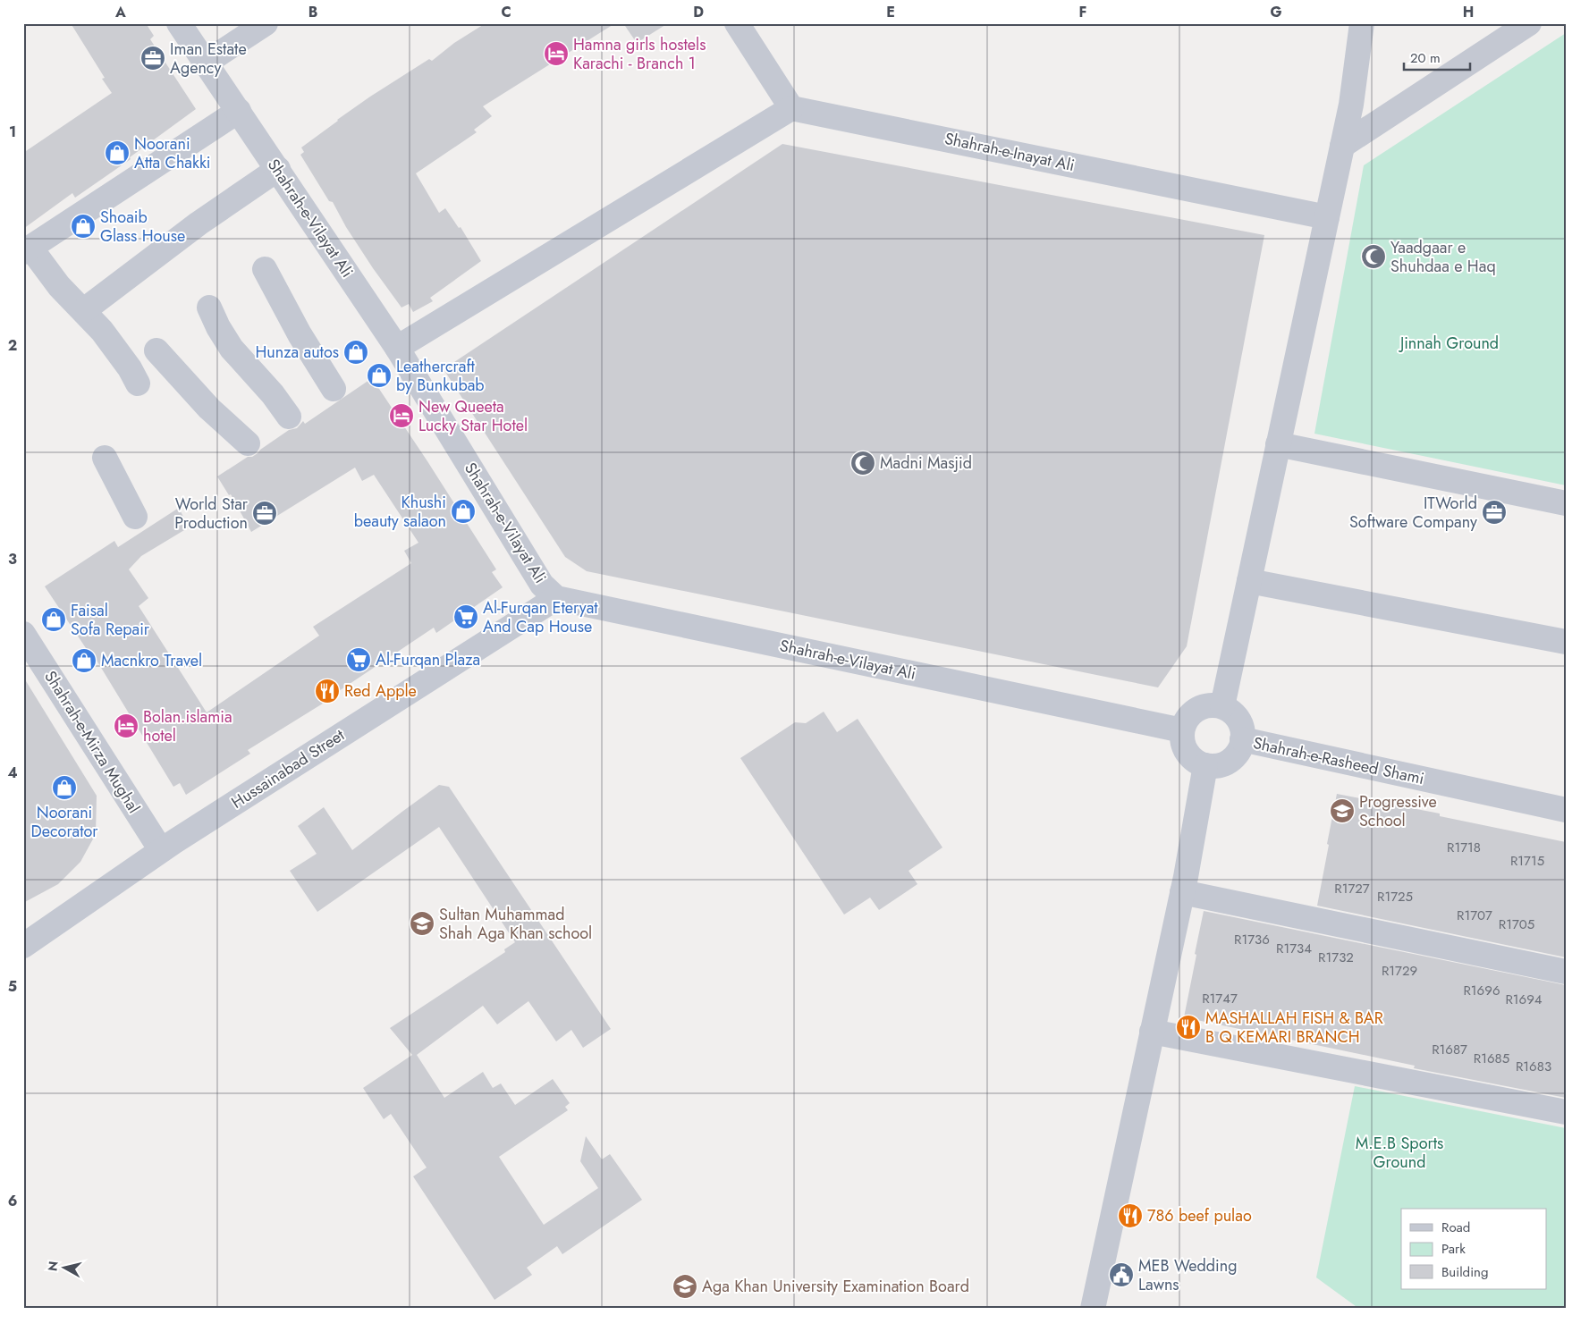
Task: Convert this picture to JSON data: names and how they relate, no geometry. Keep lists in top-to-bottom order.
{
  "streets": {
    "street": [
      "Shahrah-e-Inayat Ali",
      "Shahrah-e-Vilayat Ali",
      "Shahrah-e-Mirza Mughal",
      "Shahrah-e-Rasheed Shami",
      "Hussainabad Street"
    ]
  },
  "crossings": [
    ["Shahrah-e-Vilayat Ali", "Shahrah-e-Rasheed Shami"],
    ["Shahrah-e-Vilayat Ali", "Hussainabad Street"],
    ["Shahrah-e-Mirza Mughal", "Hussainabad Street"]
  ],
  "parks": ["Jinnah Ground", "M.E.B Sports Ground"],
  "places": {
    "hotel": ["Hamna girls hostels Karachi - Branch 1", "New Queeta Lucky Star Hotel", "Bolan.islamia hotel"],
    "office": ["Iman Estate Agency", "ITWorld Software Company", "World Star Production"],
    "shop": [
      "Noorani Atta Chakki",
      "Shoaib Glass House",
      "Hunza autos",
      "Leathercraft by Bunkubab",
      "Khushi beauty salaon",
      "Faisal Sofa Repair",
      "Macnkro Travel",
      "Noorani Decorator"
    ],
    "mosque": ["Yaadgaar e Shuhdaa e Haq", "Madni Masjid"],
    "supermarket": ["Al-Furqan Eteryat And Cap House", "Al-Furqan Plaza"],
    "restaurant": ["Red Apple", "MASHALLAH FISH & BAR B Q KEMARI BRANCH", "786 beef pulao"],
    "school or university": ["Progressive School", "Sultan Muhammad Shah Aga Khan school", "Aga Khan University Examination Board"],
    "public building": ["MEB Wedding Lawns"]
  },
  "house_numbers": [
    "R1718",
    "R1715",
    "R1727",
    "R1725",
    "R1707",
    "R1705",
    "R1736",
    "R1734",
    "R1732",
    "R1729",
    "R1696",
    "R1747",
    "R1694",
    "R1687",
    "R1685",
    "R1683"
  ],
  "legend": ["Road", "Park", "Building"],
  "scale_bar": "20 m",
  "north": "left",
  "grid": {
    "columns": [
      "A",
      "B",
      "C",
      "D",
      "E",
      "F",
      "G",
      "H"
    ],
    "rows": [
      "1",
      "2",
      "3",
      "4",
      "5",
      "6"
    ]
  }
}
